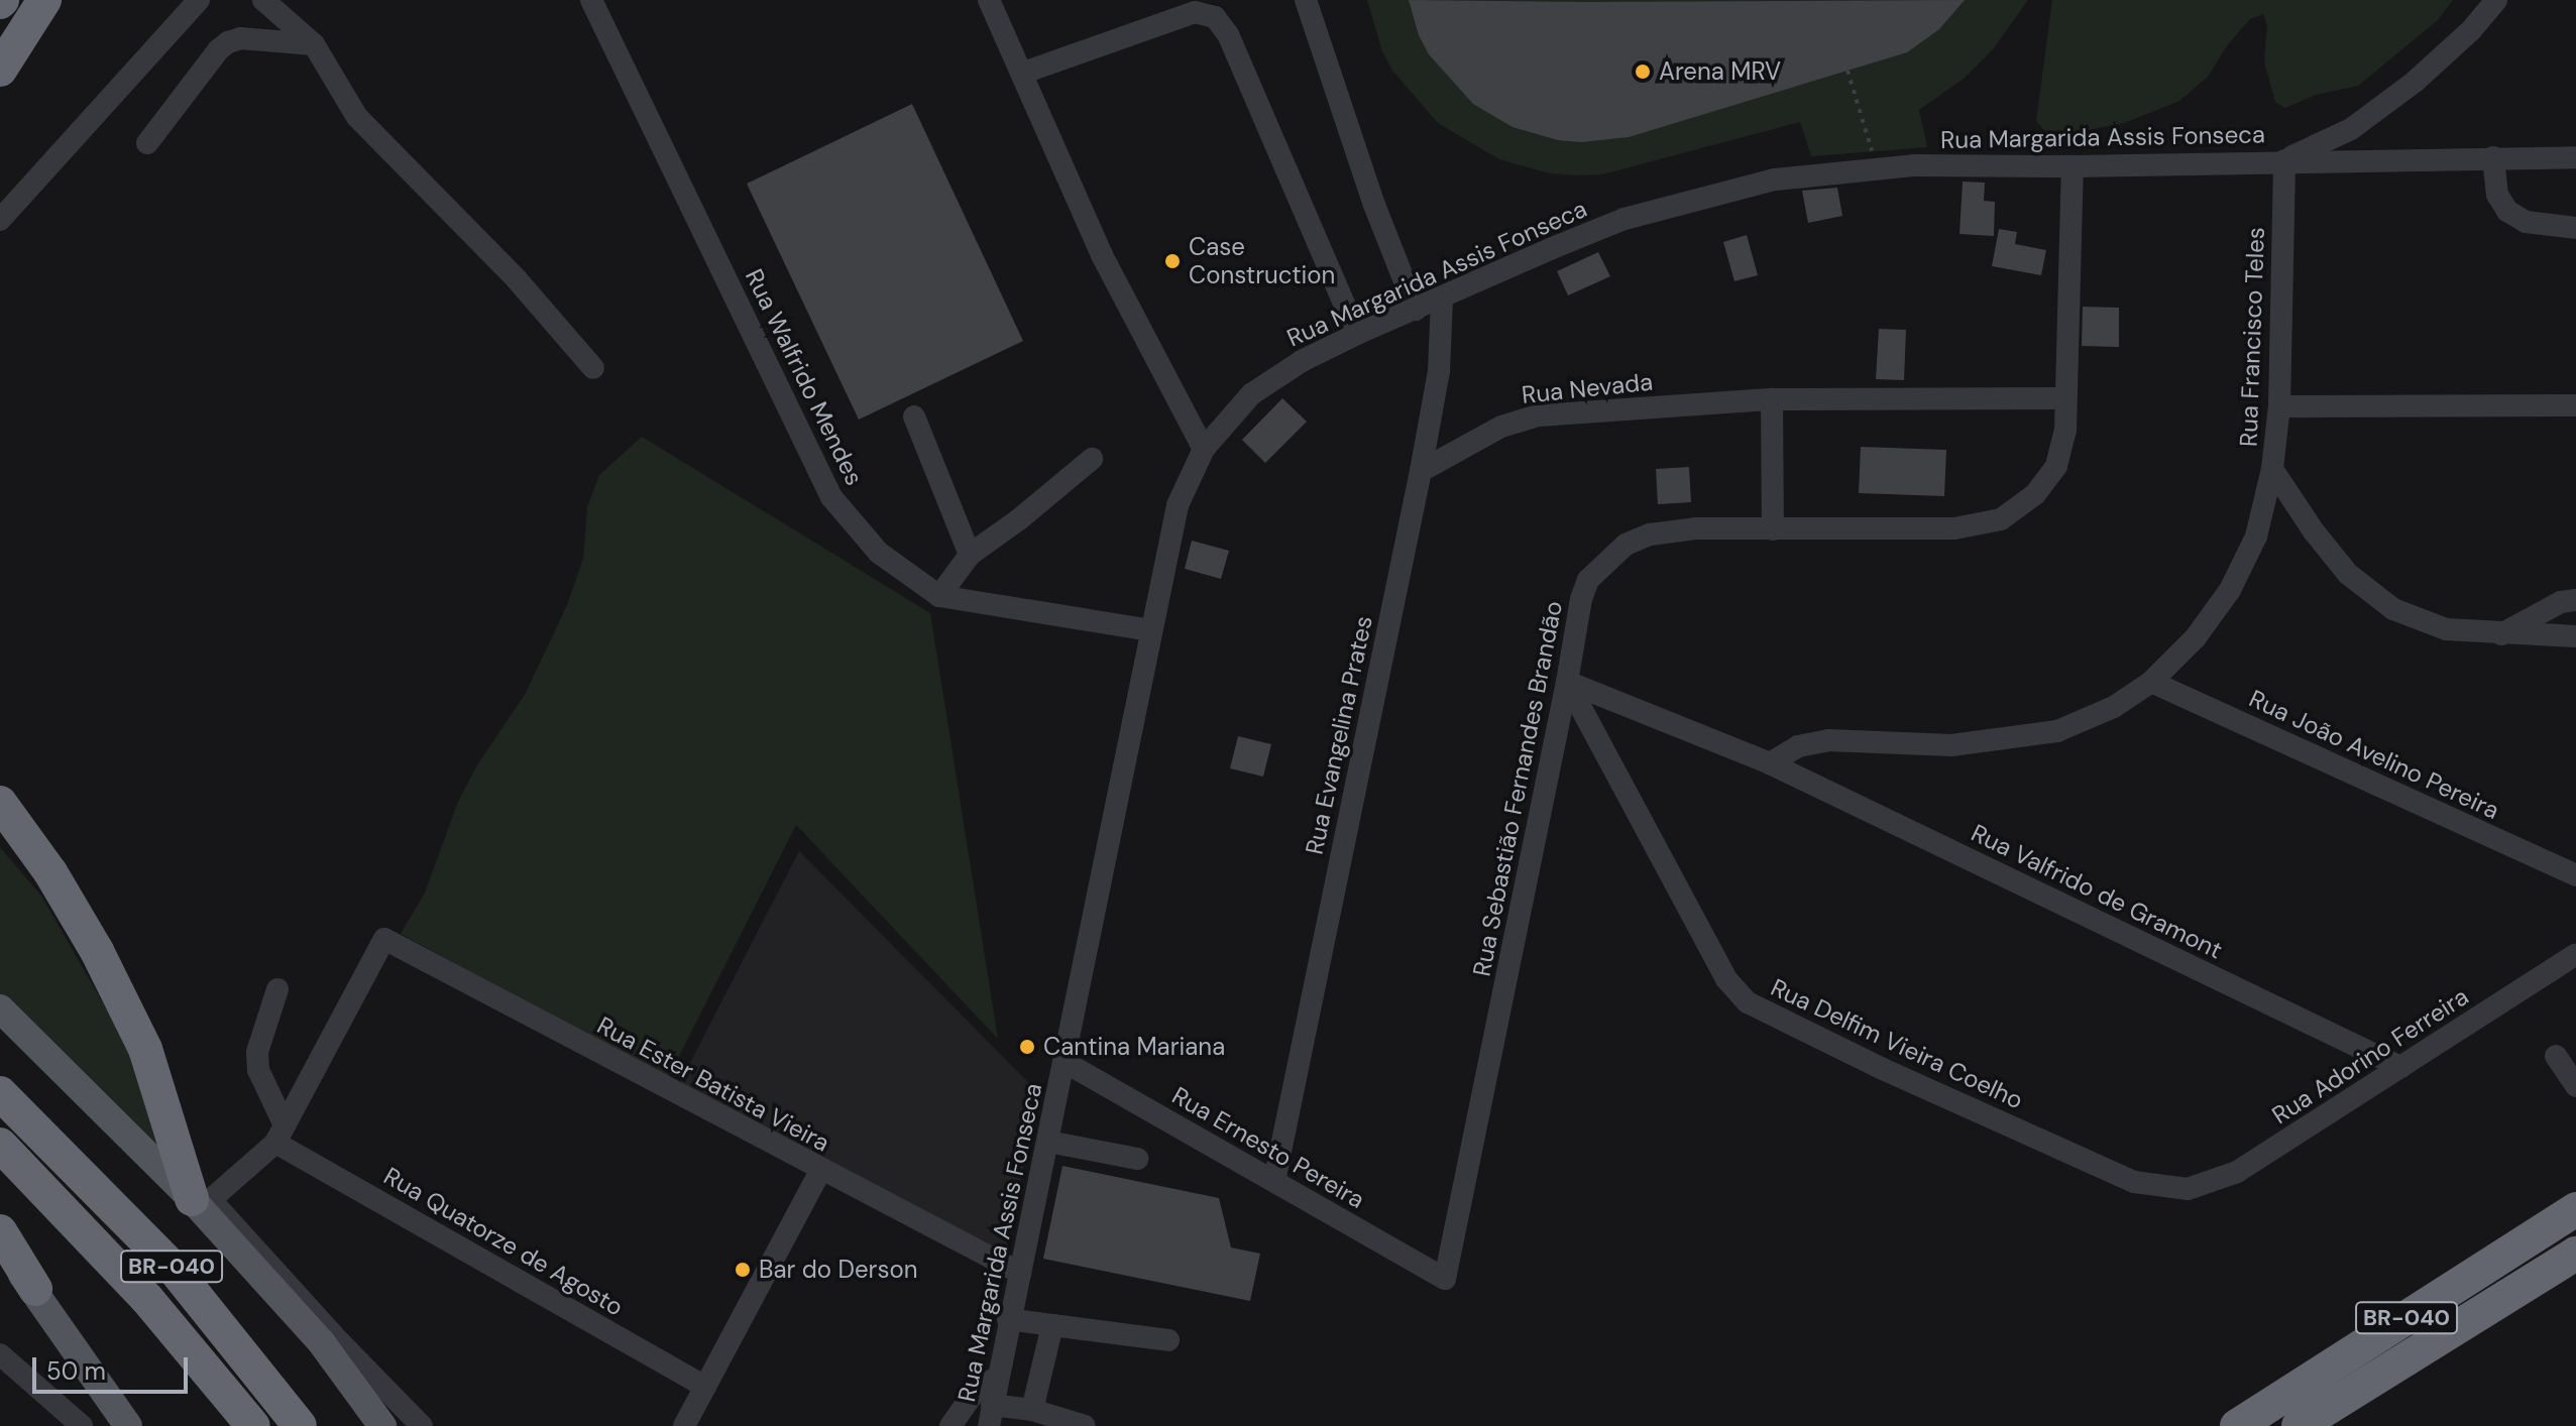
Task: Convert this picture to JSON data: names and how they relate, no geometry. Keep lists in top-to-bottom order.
{
  "streets": {
    "highway": ["BR-040"],
    "street": [
      "Rua Margarida Assis Fonseca",
      "Rua Francisco Teles",
      "Rua Walfrido Mendes",
      "Rua Nevada",
      "Rua Evangelina Prates",
      "Rua João Avelino Pereira",
      "Rua Sebastião Fernandes Brandão",
      "Rua Valfrido de Gramont",
      "Rua Delfim Vieira Coelho",
      "Rua Adorino Ferreira",
      "Rua Ester Batista Vieira",
      "Rua Ernesto Pereira",
      "Rua Quatorze de Agosto"
    ]
  },
  "crossings": [
    ["Rua Margarida Assis Fonseca", "Rua Francisco Teles"],
    ["Rua Margarida Assis Fonseca", "Rua Walfrido Mendes"],
    ["Rua Margarida Assis Fonseca", "Rua Evangelina Prates"],
    ["Rua Margarida Assis Fonseca", "Rua Sebastião Fernandes Brandão"],
    ["Rua Margarida Assis Fonseca", "Rua Ester Batista Vieira"],
    ["Rua Margarida Assis Fonseca", "Rua Ernesto Pereira"],
    ["Rua Francisco Teles", "Rua João Avelino Pereira"],
    ["Rua Francisco Teles", "Rua Valfrido de Gramont"],
    ["Rua Nevada", "Rua Evangelina Prates"],
    ["Rua Nevada", "Rua Sebastião Fernandes Brandão"],
    ["Rua Evangelina Prates", "Rua Ernesto Pereira"],
    ["Rua Sebastião Fernandes Brandão", "Rua Delfim Vieira Coelho"],
    ["Rua Sebastião Fernandes Brandão", "Rua Ernesto Pereira"],
    ["Rua Valfrido de Gramont", "Rua Adorino Ferreira"],
    ["Rua Delfim Vieira Coelho", "Rua Adorino Ferreira"],
    ["Rua Ester Batista Vieira", "Rua Quatorze de Agosto"]
  ],
  "places": [
    "Arena MRV",
    "Case Construction",
    "Cantina Mariana",
    "Bar do Derson"
  ],
  "scale_bar": "50 m"
}
